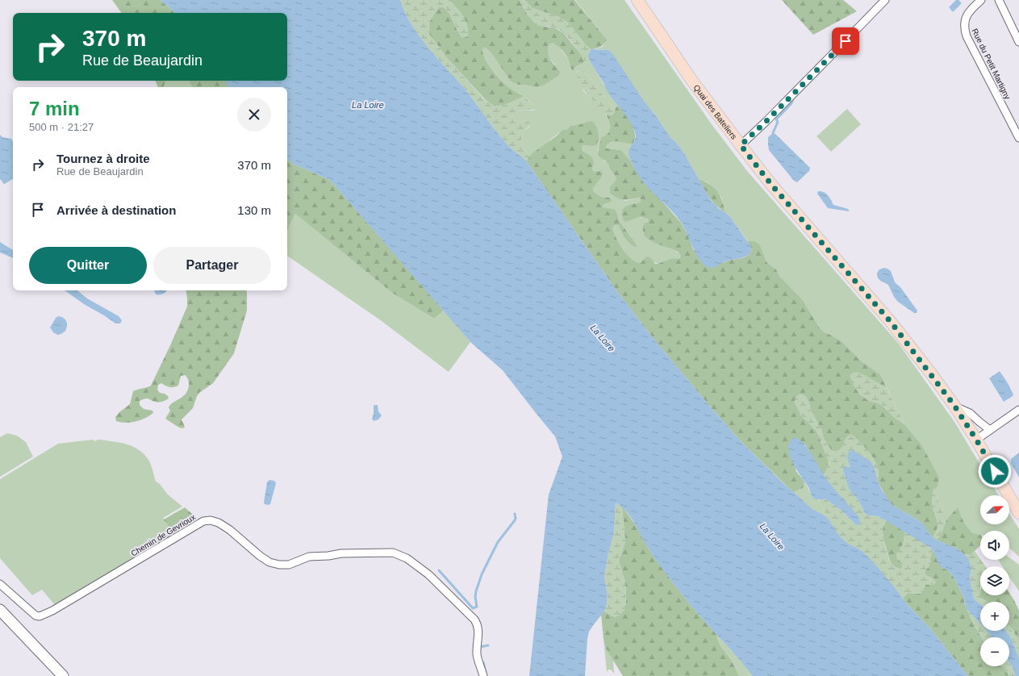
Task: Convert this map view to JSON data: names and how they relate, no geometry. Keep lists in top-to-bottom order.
{
  "streets": {
    "main road": ["Quai des Bateliers"],
    "street": ["Rue du Petit Martigny", "Chemin de Gevrioux"]
  },
  "water": ["La Loire"],
  "north": "top right",
  "page": {
    "turn": ["370 m", "Rue de Beaujardin"],
    "heading": ["7 min", "500 m · 21:27"],
    "list": [
      {
        "name": "Tournez à droite",
        "note": "Rue de Beaujardin",
        "value": "370 m"
      },
      {
        "name": "Arrivée à destination",
        "value": "130 m"
      }
    ],
    "buttons": ["Quitter", "Partager"],
    "map_buttons": ["+", "−"]
  }
}
